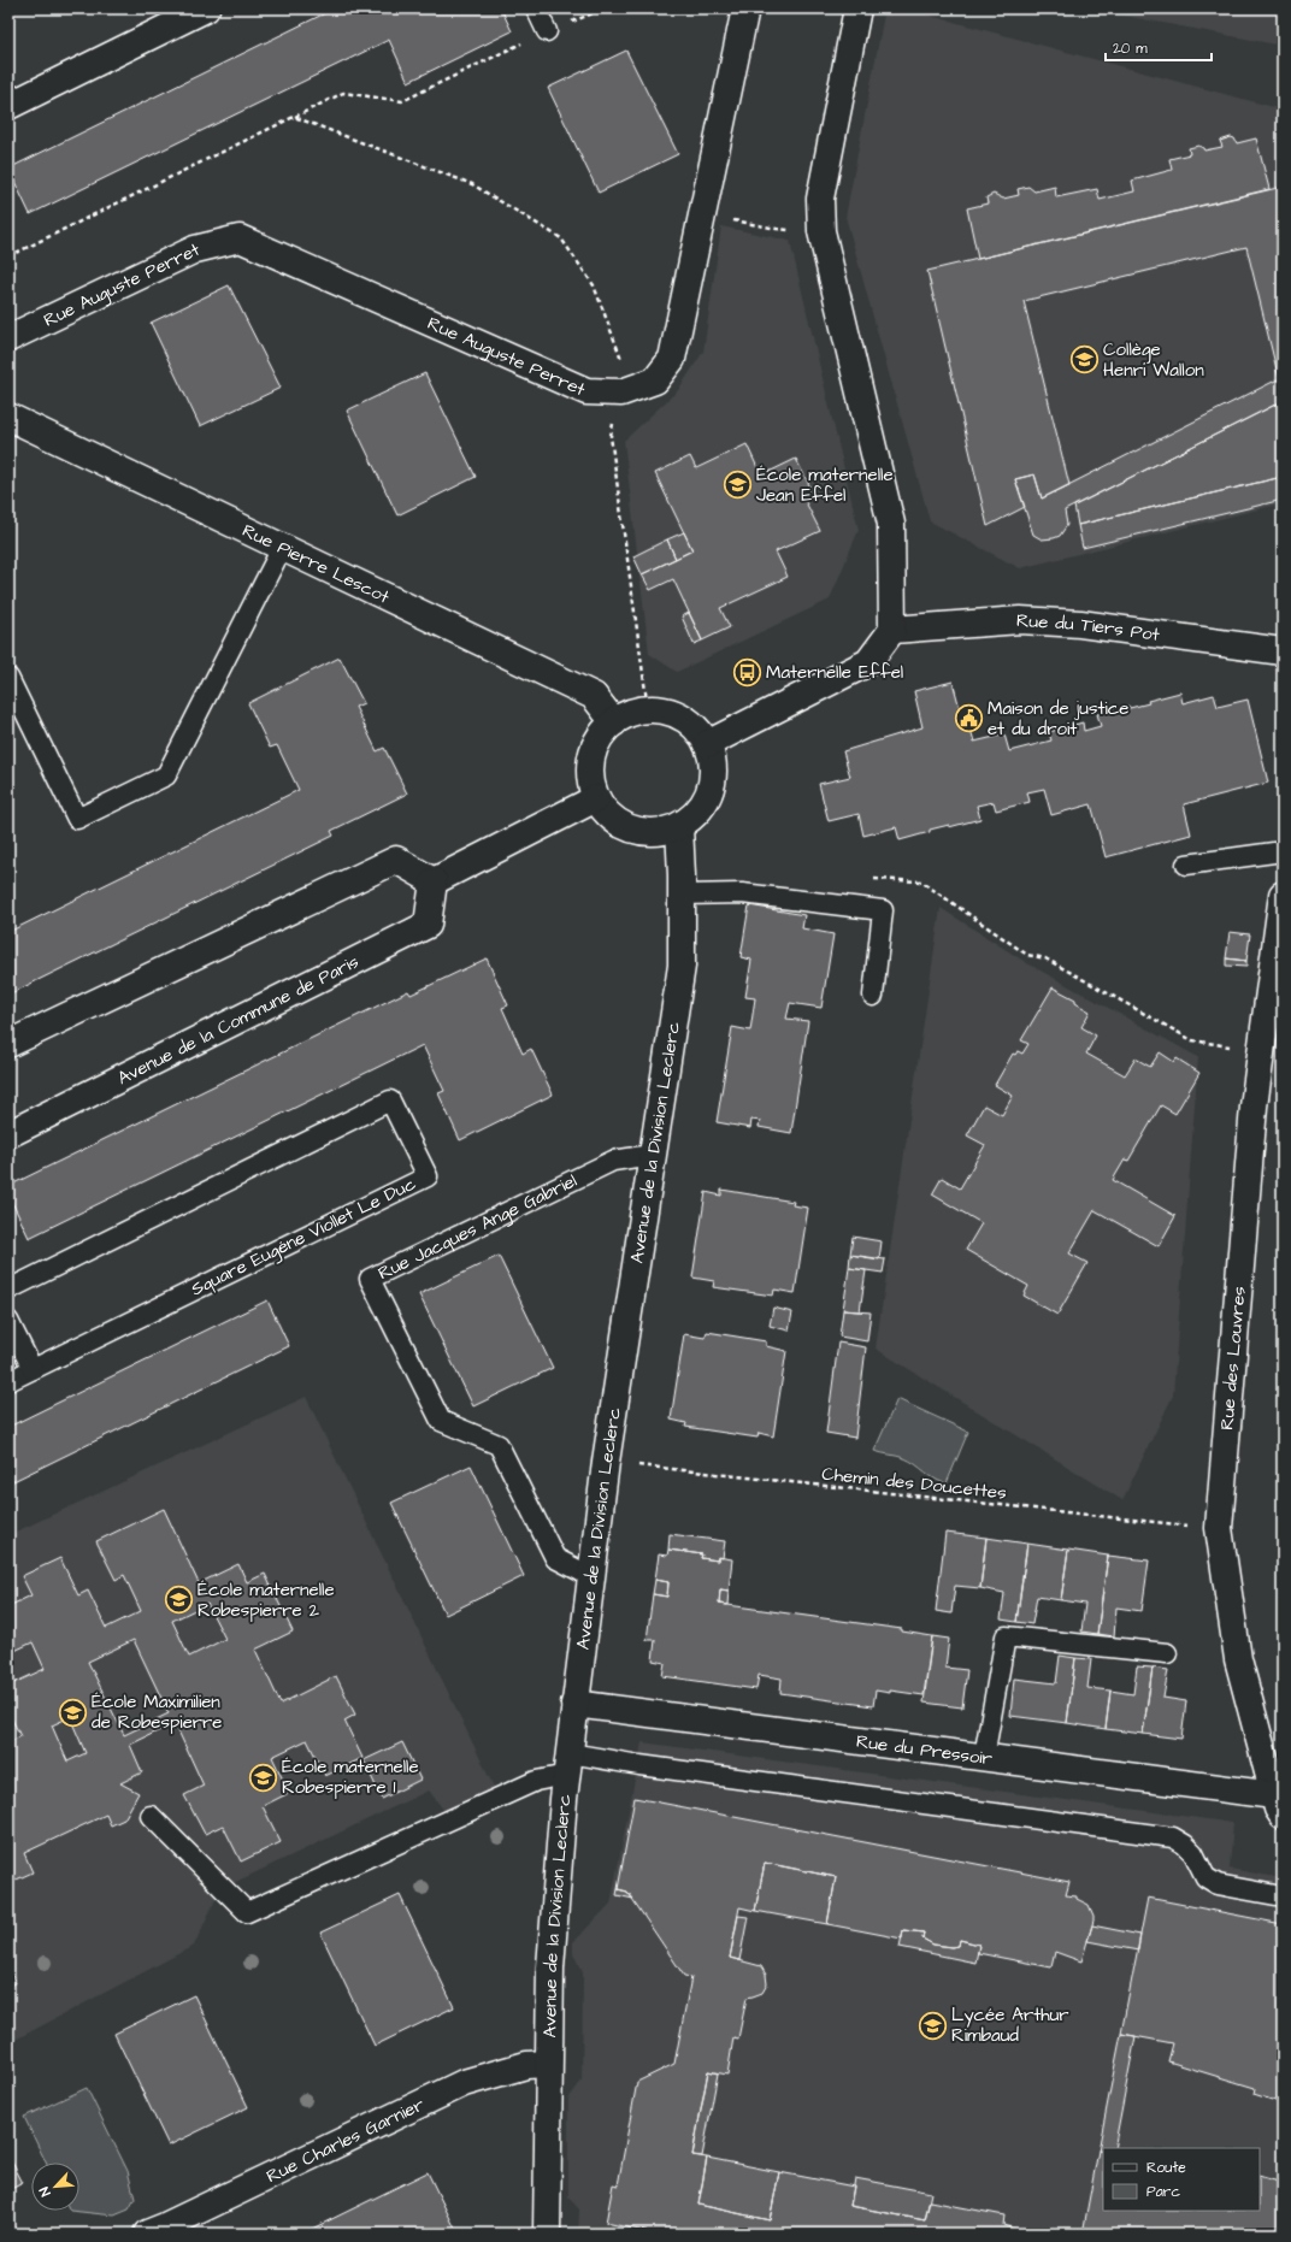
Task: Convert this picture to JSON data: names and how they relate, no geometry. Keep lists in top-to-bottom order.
{
  "streets": {
    "street": [
      "Rue Auguste Perret",
      "Rue Pierre Lescot",
      "Rue du Tiers Pot",
      "Avenue de la Commune de Paris",
      "Avenue de la Division Leclerc",
      "Rue des Louvres",
      "Rue du Pressoir",
      "Rue Charles Garnier"
    ],
    "lane": ["Rue Jacques Ange Gabriel", "Square Eugéne Viollet Le Duc"],
    "path": ["Chemin des Doucettes"]
  },
  "crossings": [
    ["Rue Pierre Lescot", "Avenue de la Division Leclerc"],
    ["Avenue de la Division Leclerc", "Rue Jacques Ange Gabriel"],
    ["Avenue de la Division Leclerc", "Chemin des Doucettes"],
    ["Avenue de la Division Leclerc", "Rue du Pressoir"],
    ["Avenue de la Division Leclerc", "Rue Charles Garnier"],
    ["Rue des Louvres", "Chemin des Doucettes"],
    ["Rue des Louvres", "Rue du Pressoir"]
  ],
  "places": {
    "school or university": [
      "Collège Henri Wallon",
      "École maternelle Jean Effel",
      "École maternelle Robespierre 2",
      "École Maximilien de Robespierre",
      "École maternelle Robespierre 1",
      "Lycée Arthur Rimbaud"
    ],
    "bus stop": ["Maternelle Effel"],
    "public building": ["Maison de justice et du droit"]
  },
  "legend": ["Route", "Parc"],
  "scale_bar": "20 m",
  "north": "bottom left"
}
